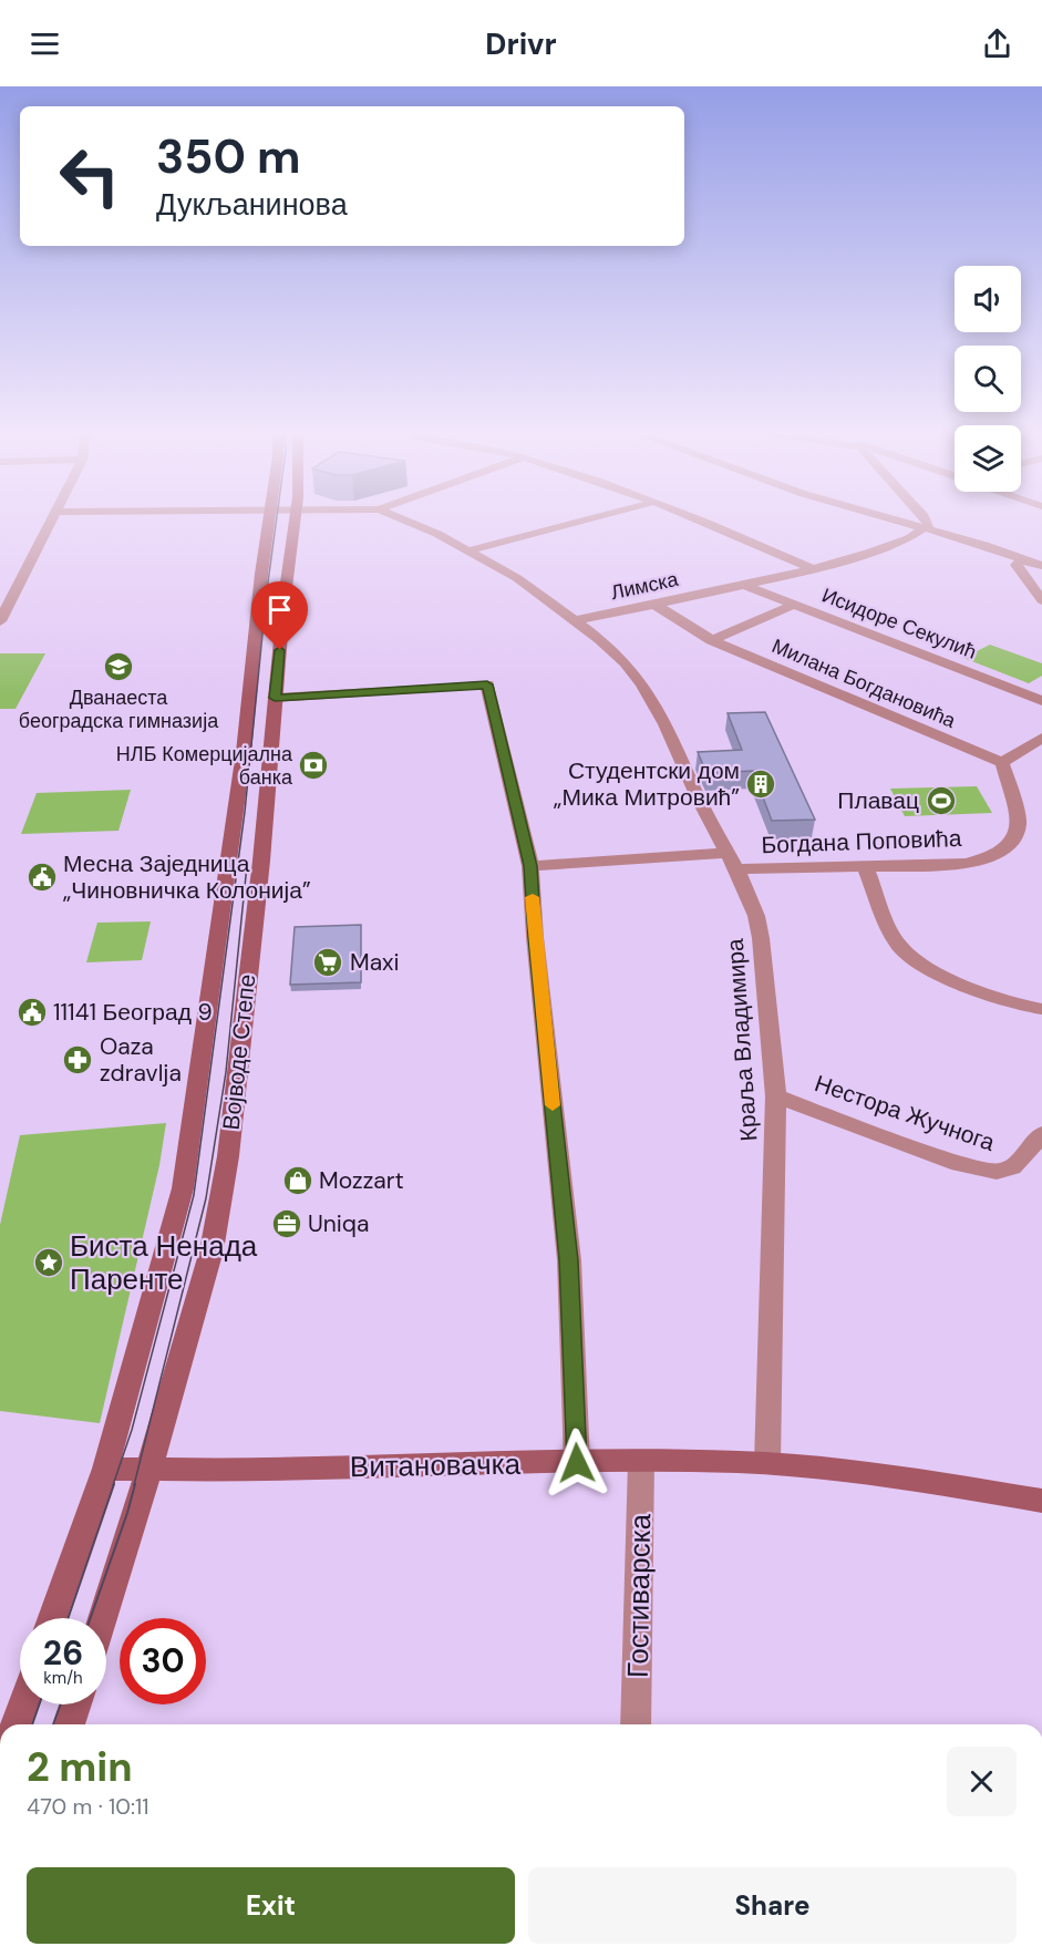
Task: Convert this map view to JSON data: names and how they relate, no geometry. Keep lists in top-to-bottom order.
{
  "streets": {
    "main road": ["Војводе Степе", "Витановачка"],
    "street": [
      "Лимска",
      "Исидоре Секулић",
      "Милана Богдановића",
      "Богдана Поповића",
      "Краља Владимира",
      "Нестора Жучнога",
      "Гостиварска"
    ]
  },
  "crossings": [
    ["Лимска", "Исидоре Секулић"],
    ["Лимска", "Милана Богдановића"],
    ["Лимска", "Краља Владимира"],
    ["Исидоре Секулић", "Милана Богдановића"],
    ["Милана Богдановића", "Богдана Поповића"],
    ["Богдана Поповића", "Краља Владимира"],
    ["Краља Владимира", "Нестора Жучнога"],
    ["Краља Владимира", "Витановачка"],
    ["Војводе Степе", "Витановачка"],
    ["Витановачка", "Гостиварска"]
  ],
  "places": {
    "school or university": ["Дванаеста београдска гимназија"],
    "bank": ["НЛБ Комерцијална банка"],
    "building": ["Студентски дом „Мика Митровић”"],
    "sports": ["Плавац"],
    "public building": ["Месна Заједница „Чиновничка Колонија”", "11141 Београд 9"],
    "supermarket": ["Maxi"],
    "pharmacy": ["Oaza zdravlja"],
    "shop": ["Mozzart"],
    "office": ["Uniqa"],
    "place": ["Биста Ненада Паренте"]
  },
  "page": {
    "header": "Drivr",
    "turn": ["350 m", "Дукљанинова"],
    "speed": "26 km/h",
    "limit": "30",
    "heading": ["2 min", "470 m · 10:11"],
    "buttons": ["Exit", "Share"]
  }
}
